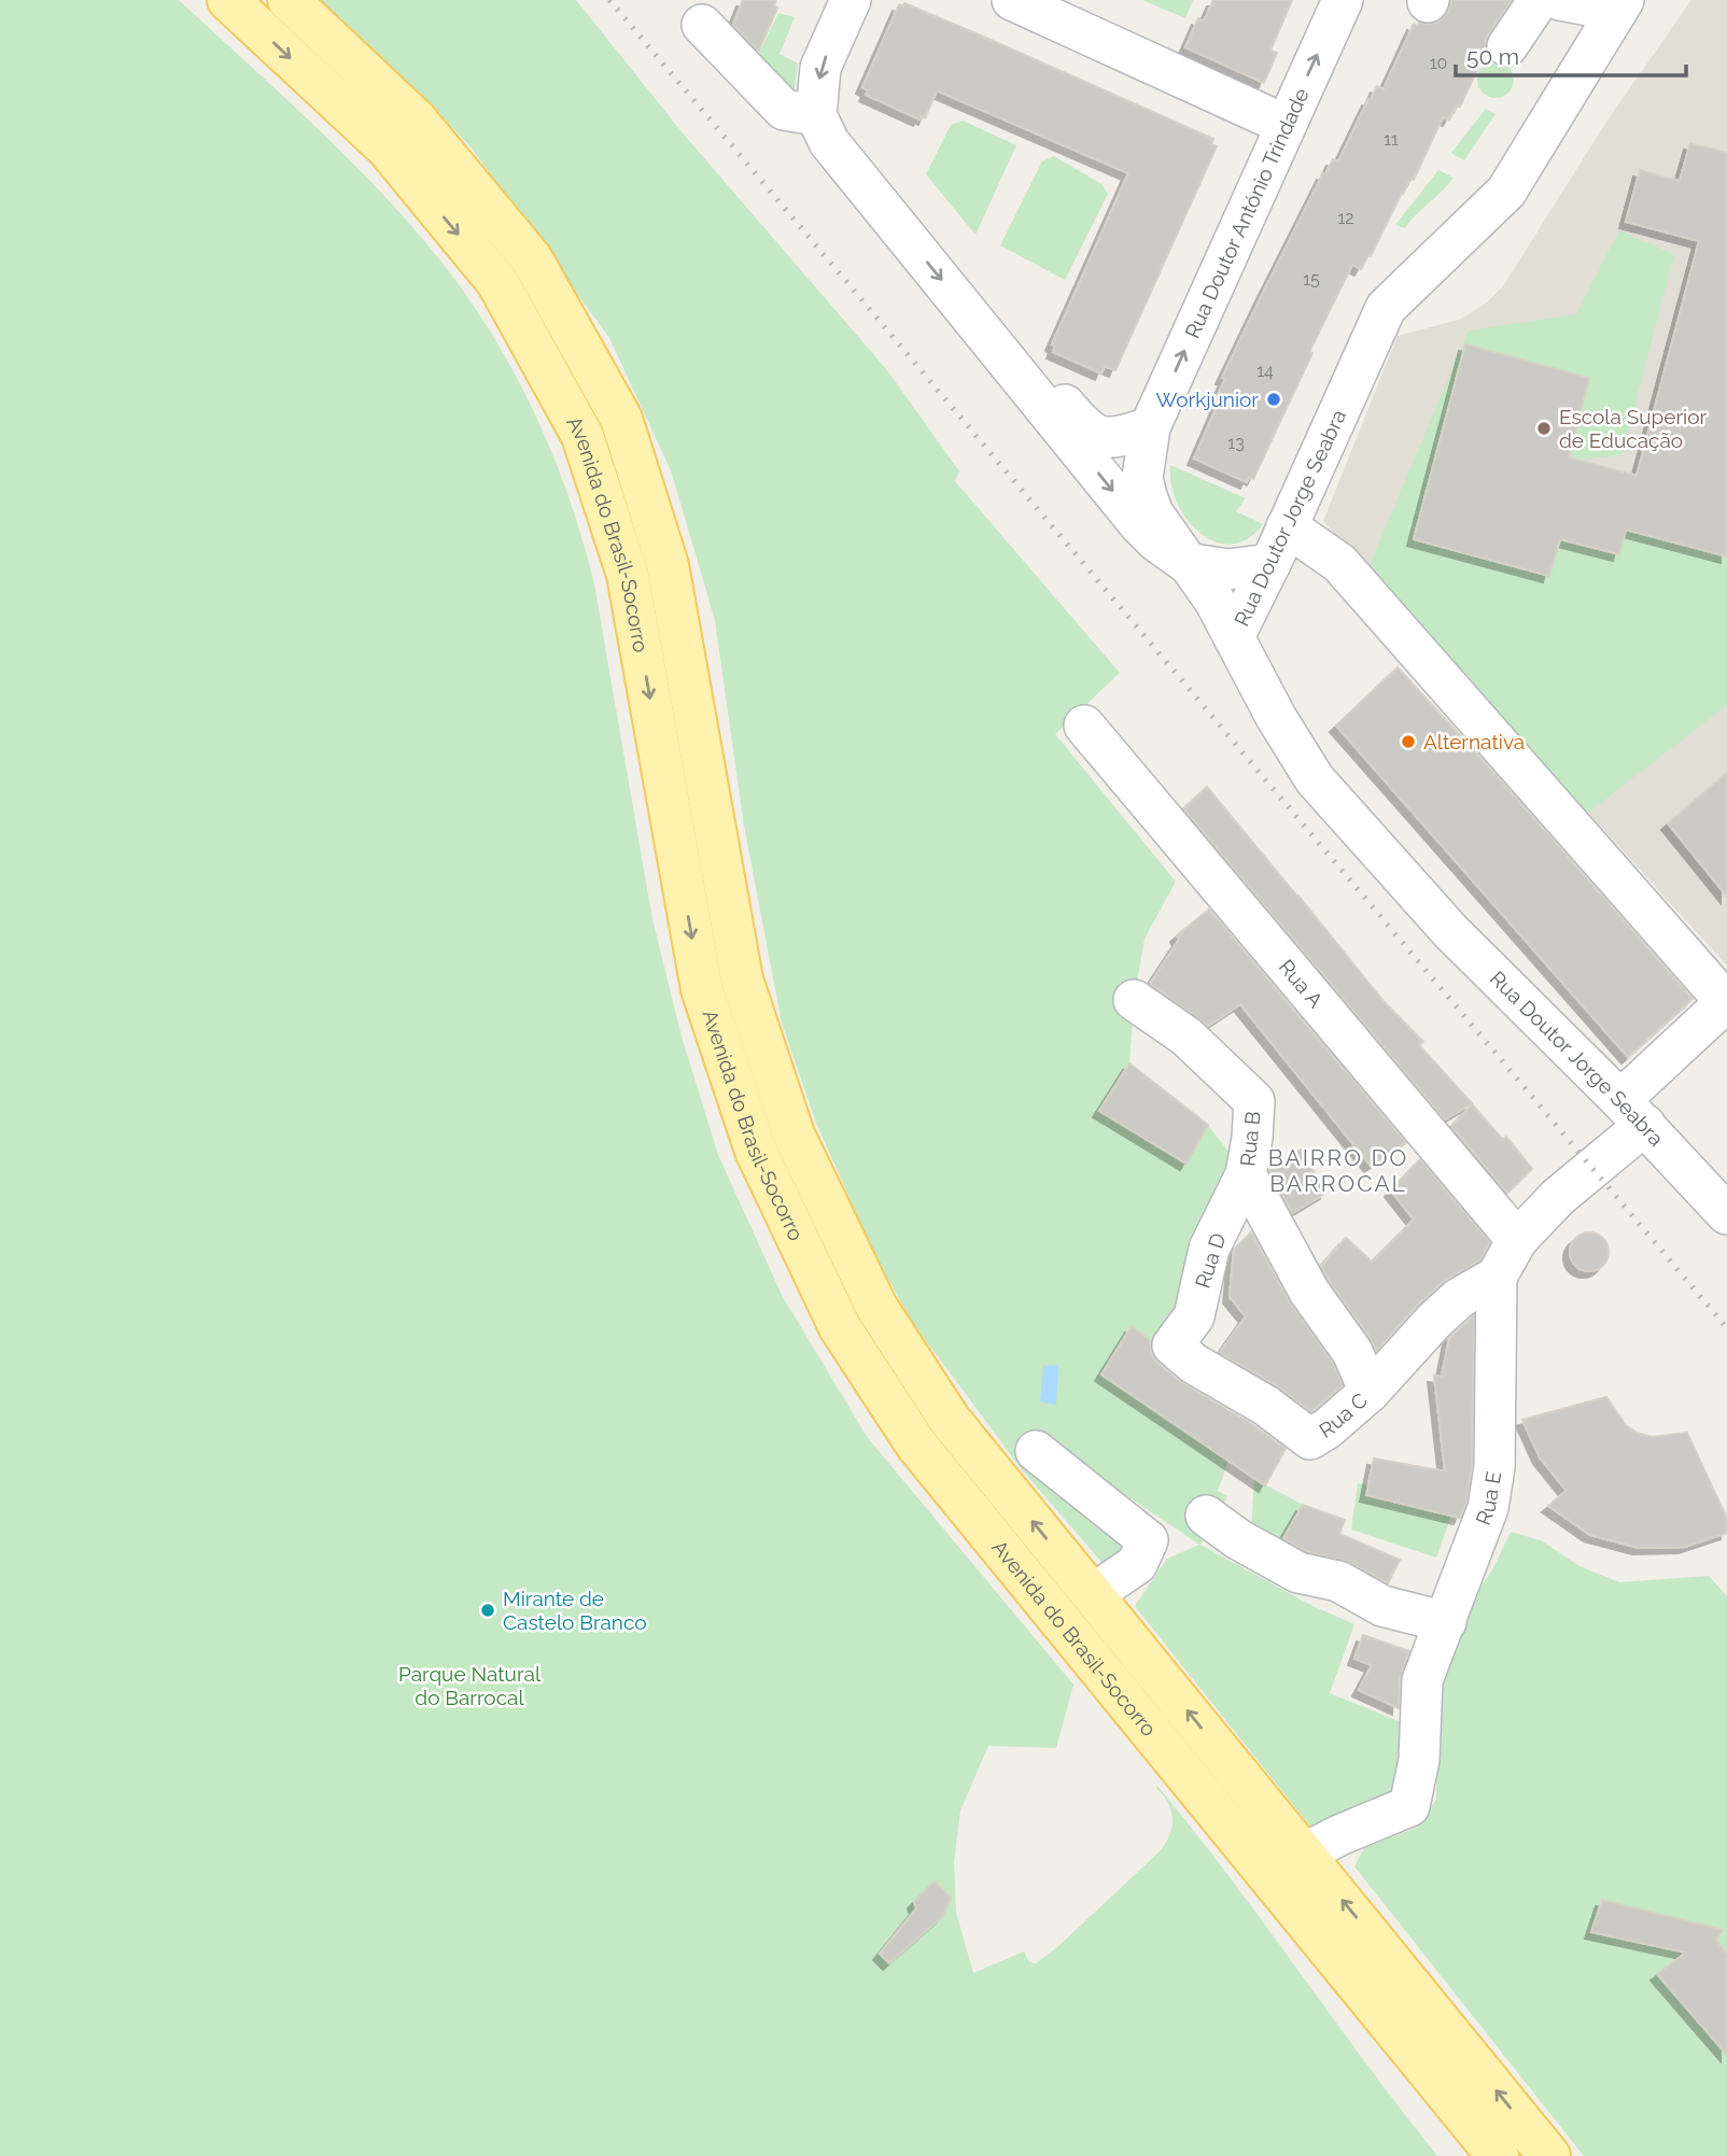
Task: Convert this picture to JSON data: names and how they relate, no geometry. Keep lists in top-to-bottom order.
{
  "streets": {
    "main road": ["Avenida do Brasil-Socorro"],
    "street": [
      "Rua Doutor António Trindade",
      "Rua Doutor Jorge Seabra",
      "Rua A",
      "Rua B",
      "Rua D",
      "Rua C",
      "Rua E"
    ]
  },
  "crossings": [
    ["Rua Doutor António Trindade", "Rua Doutor Jorge Seabra"],
    ["Rua Doutor Jorge Seabra", "Rua E"],
    ["Avenida do Brasil-Socorro", "Rua E"],
    ["Rua A", "Rua E"],
    ["Rua B", "Rua D"],
    ["Rua B", "Rua C"],
    ["Rua D", "Rua C"],
    ["Rua C", "Rua E"]
  ],
  "one_way": ["Rua Doutor António Trindade"],
  "districts": ["BAIRRO DO BARROCAL"],
  "parks": ["Parque Natural do Barrocal"],
  "places": [
    "Workjunior",
    "Escola Superior de Educação",
    "Alternativa",
    "Mirante de Castelo Branco"
  ],
  "house_numbers": [
    "10",
    "11",
    "12",
    "15",
    "14",
    "13"
  ],
  "scale_bar": "50 m"
}
